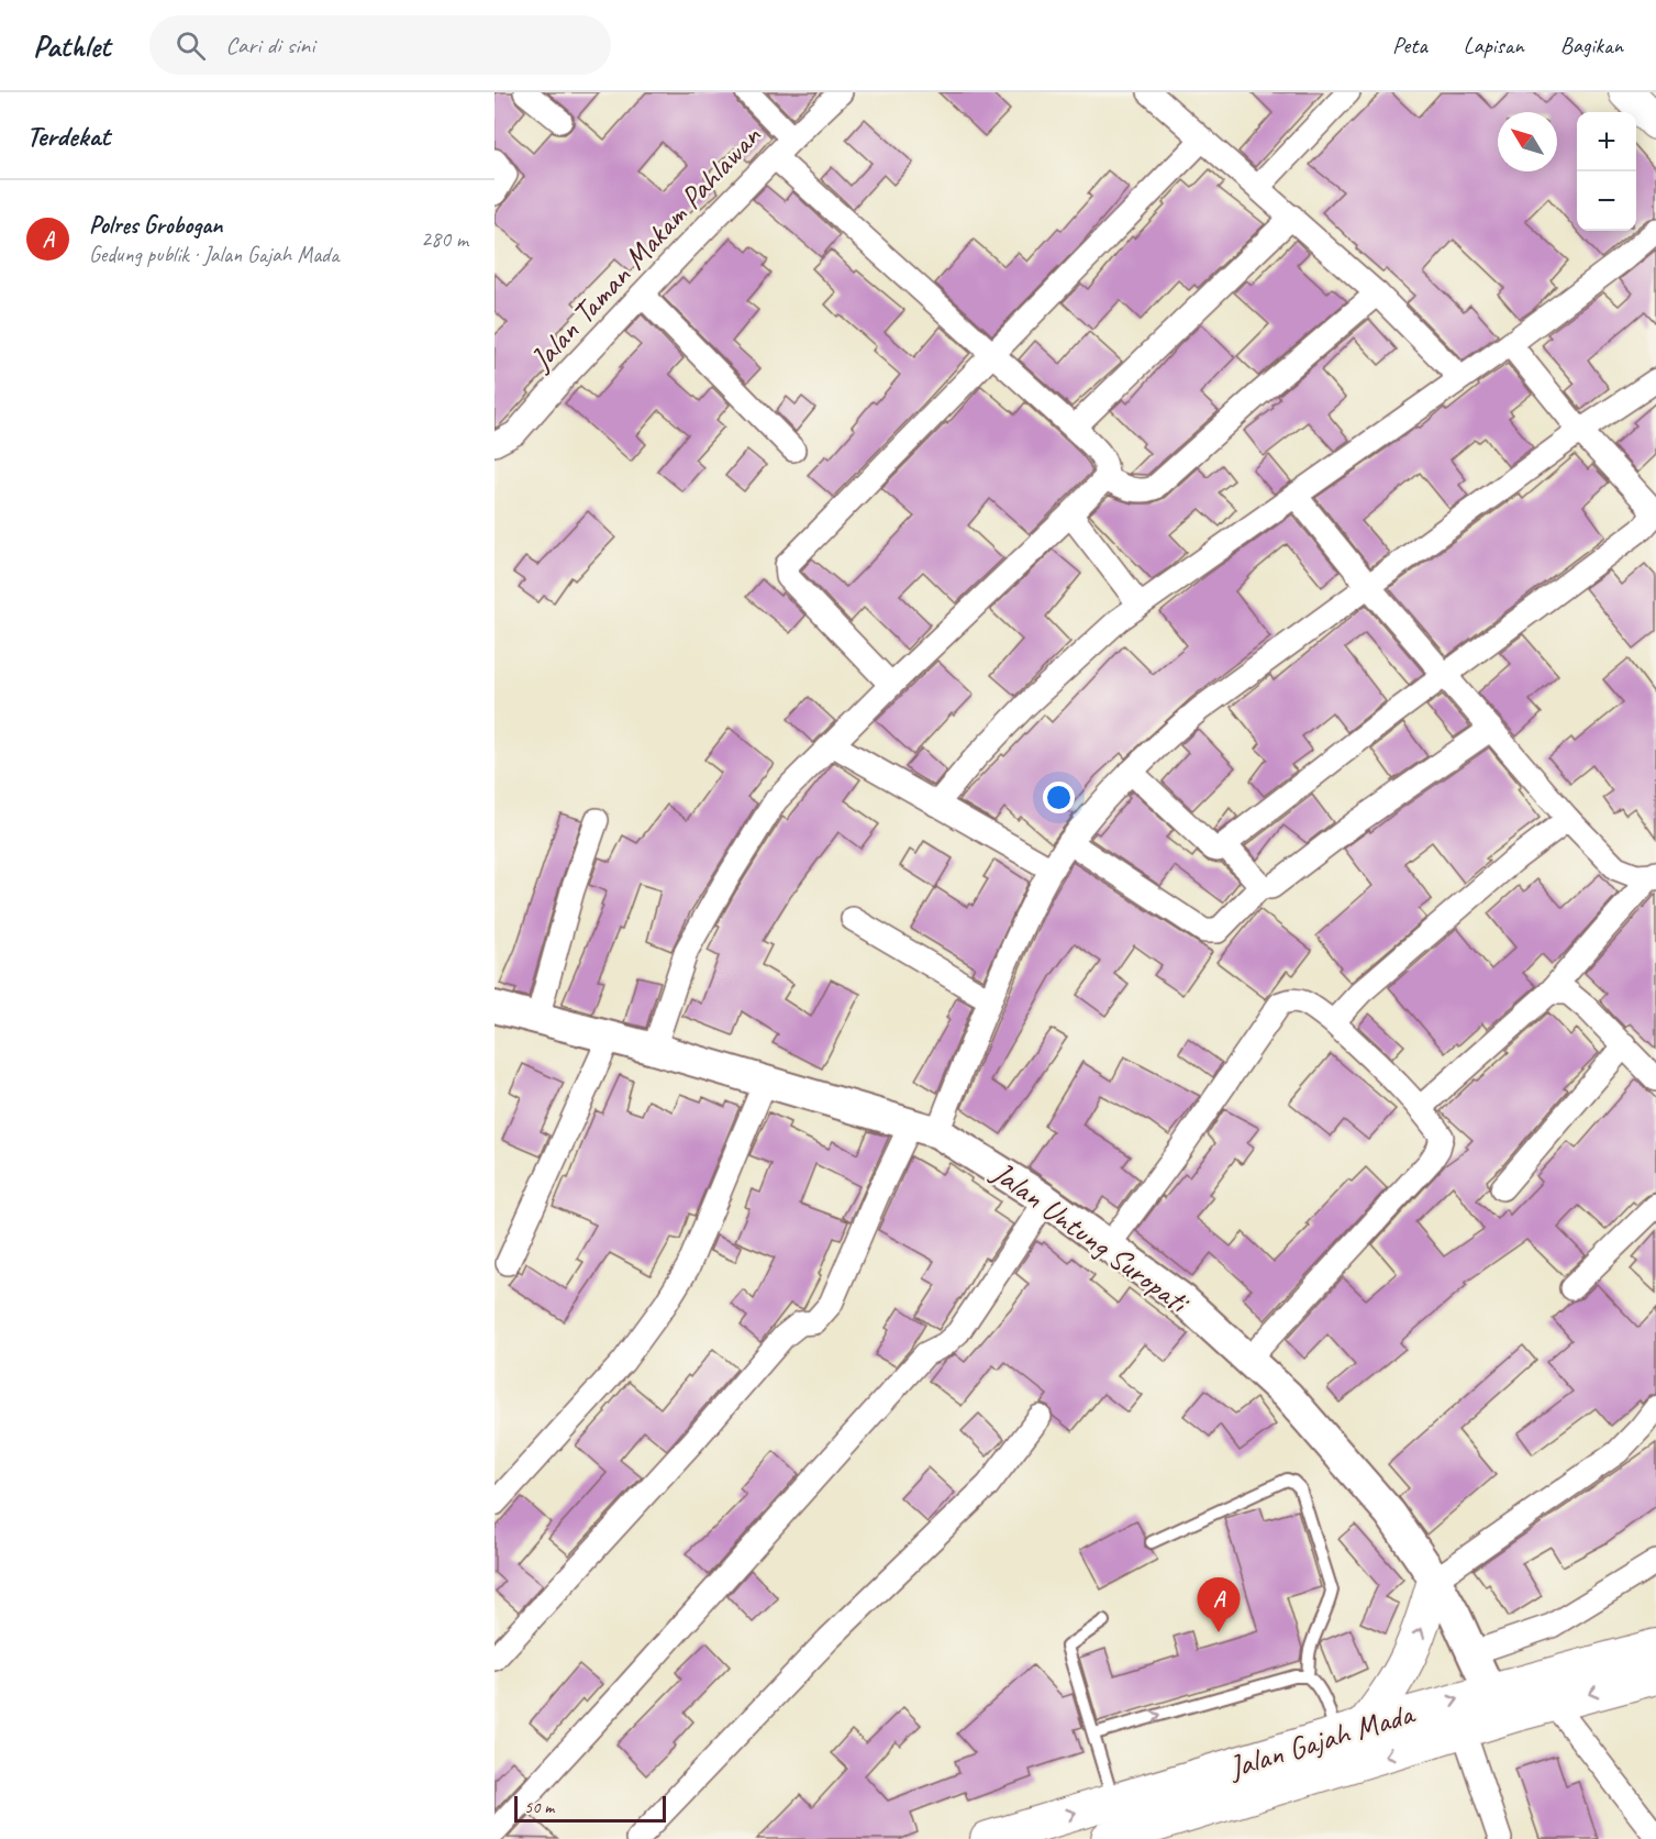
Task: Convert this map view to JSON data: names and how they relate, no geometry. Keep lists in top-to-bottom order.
{
  "streets": {
    "main road": ["Jalan Untung Suropati", "Jalan Gajah Mada"],
    "street": ["Jalan Taman Makam Pahlawan"]
  },
  "crossings": [
    ["Jalan Untung Suropati", "Jalan Gajah Mada"]
  ],
  "scale_bar": "50 m",
  "north": "top left",
  "page": {
    "header": "Pathlet",
    "search": "Cari di sini",
    "nav": ["Peta", "Lapisan", "Bagikan"],
    "heading": "Terdekat",
    "map_buttons": ["+", "−"],
    "list": [
      {
        "mark": "A",
        "name": "Polres Grobogan",
        "note": "Gedung publik · Jalan Gajah Mada",
        "value": "280 m"
      }
    ],
    "pins": "A",
    "scale": "50 m"
  }
}
